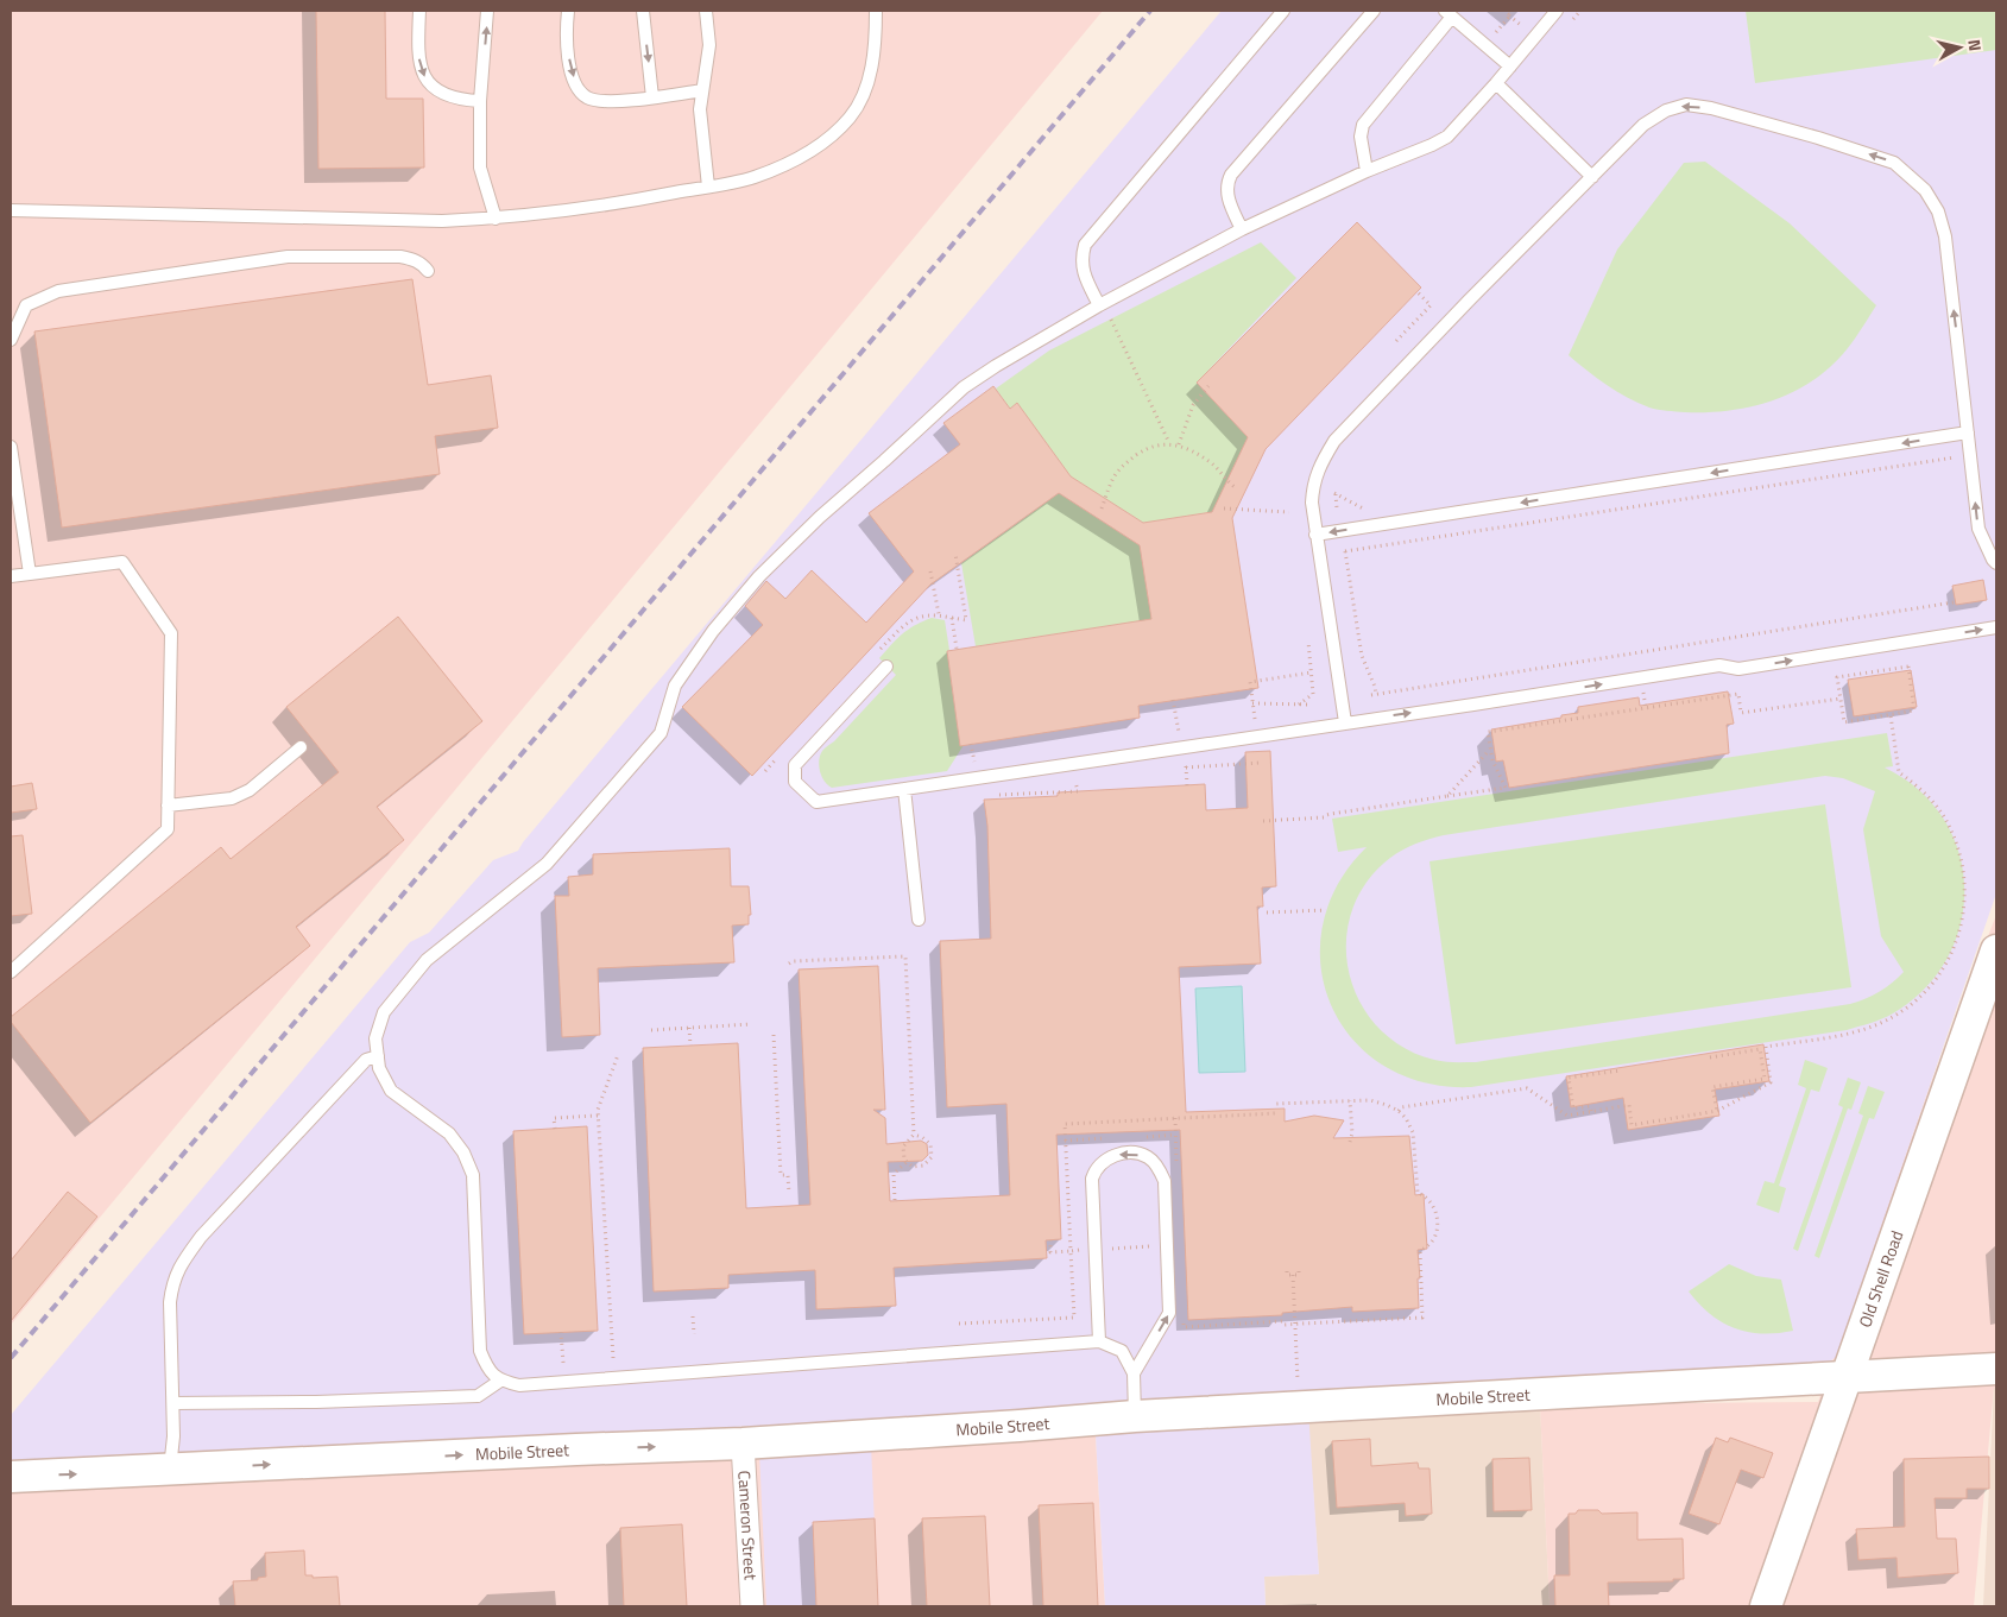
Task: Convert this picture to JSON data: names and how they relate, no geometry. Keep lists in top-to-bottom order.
{
  "streets": {
    "street": ["Old Shell Road", "Mobile Street", "Cameron Street"]
  },
  "crossings": [
    ["Old Shell Road", "Mobile Street"],
    ["Mobile Street", "Cameron Street"]
  ],
  "one_way": ["Mobile Street"],
  "north": "right"
}
